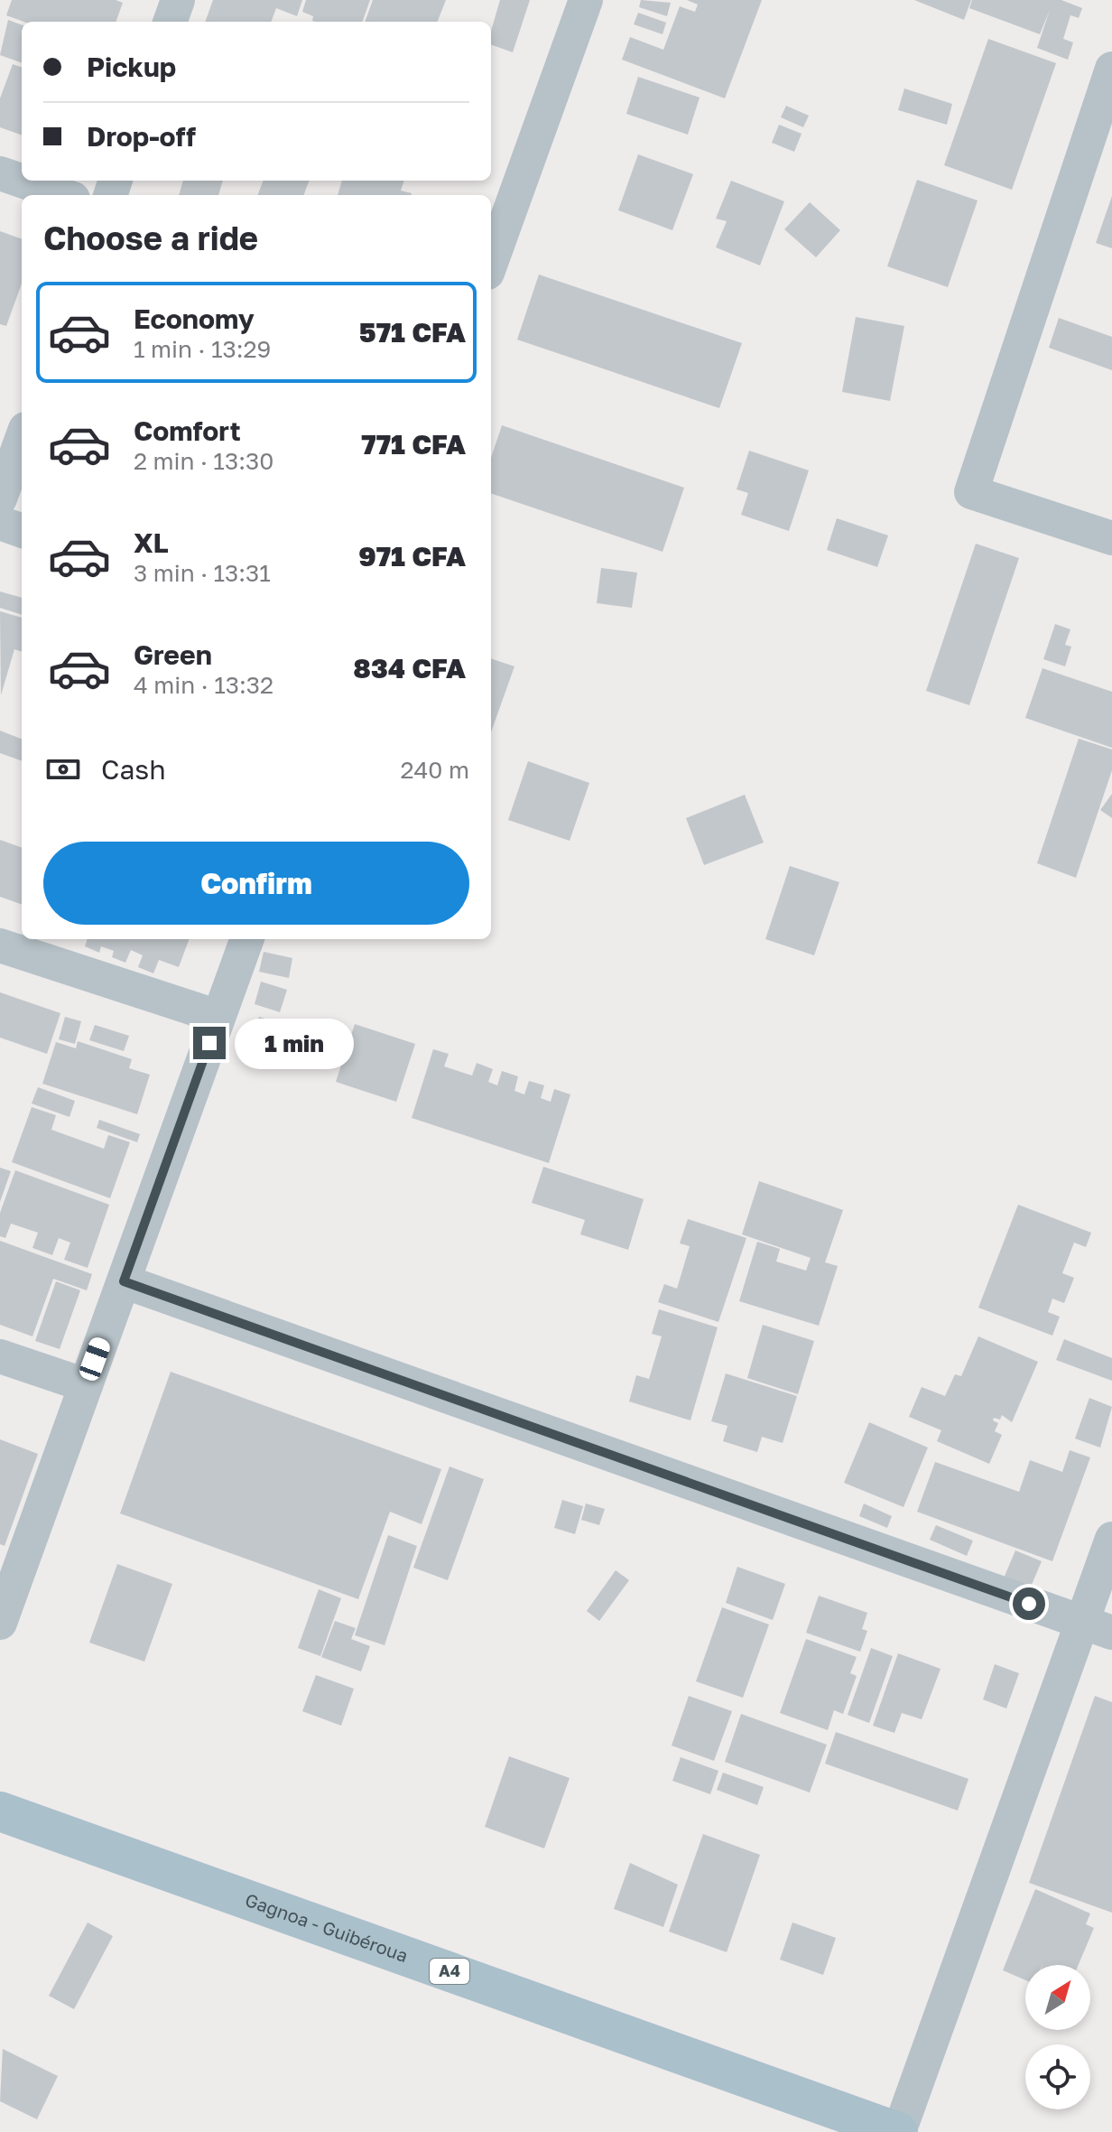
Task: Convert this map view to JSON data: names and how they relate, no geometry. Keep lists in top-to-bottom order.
{
  "streets": {
    "main road": ["Gagnoa - Guibéroua", "A4"]
  },
  "north": "top right",
  "page": {
    "banner": ["Pickup", "Drop-off"],
    "heading": "Choose a ride",
    "list": [
      {
        "name": "Economy",
        "note": "1 min · 13:29",
        "value": "571 CFA"
      },
      {
        "name": "Comfort",
        "note": "2 min · 13:30",
        "value": "771 CFA"
      },
      {
        "name": "XL",
        "note": "3 min · 13:31",
        "value": "971 CFA"
      },
      {
        "name": "Green",
        "note": "4 min · 13:32",
        "value": "834 CFA"
      }
    ],
    "pay": ["Cash", "240 m"],
    "buttons": "Confirm",
    "bubble": "1 min"
  }
}
